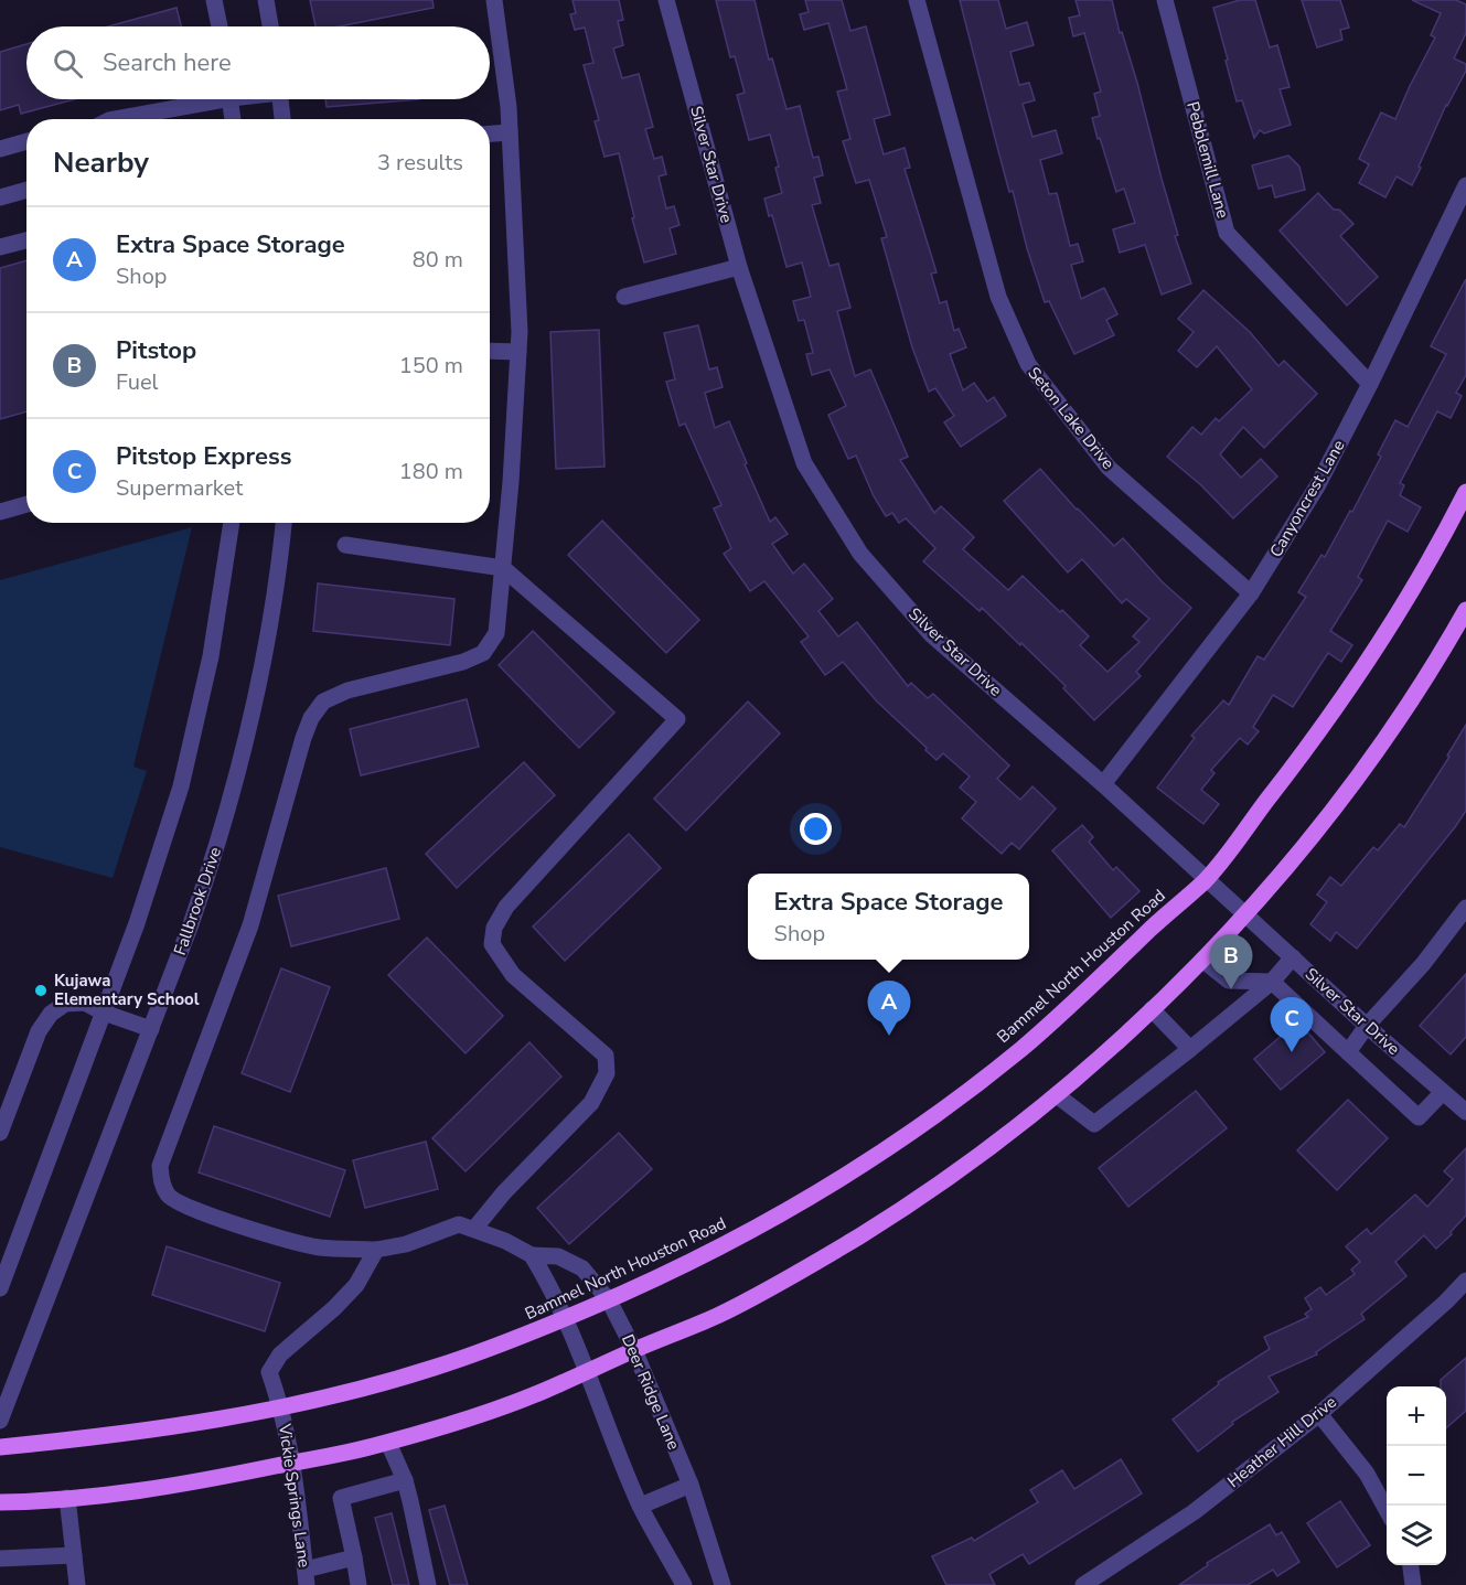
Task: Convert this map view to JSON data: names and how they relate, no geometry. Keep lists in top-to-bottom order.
{
  "streets": {
    "main road": ["Bammel North Houston Road"],
    "street": [
      "Pebblemill Lane",
      "Silver Star Drive",
      "Seton Lake Drive",
      "Canyoncrest Lane",
      "Fallbrook Drive",
      "Deer Ridge Lane",
      "Heather Hill Drive",
      "Vickie Springs Lane"
    ]
  },
  "crossings": [
    ["Pebblemill Lane", "Canyoncrest Lane"],
    ["Silver Star Drive", "Canyoncrest Lane"],
    ["Silver Star Drive", "Bammel North Houston Road"],
    ["Seton Lake Drive", "Canyoncrest Lane"],
    ["Bammel North Houston Road", "Deer Ridge Lane"],
    ["Bammel North Houston Road", "Vickie Springs Lane"]
  ],
  "places": ["Kujawa Elementary School"],
  "page": {
    "search": "Search here",
    "heading": ["Nearby", "3 results"],
    "list": [
      {
        "mark": "A",
        "name": "Extra Space Storage",
        "note": "Shop",
        "value": "80 m"
      },
      {
        "mark": "B",
        "name": "Pitstop",
        "note": "Fuel",
        "value": "150 m"
      },
      {
        "mark": "C",
        "name": "Pitstop Express",
        "note": "Supermarket",
        "value": "180 m"
      }
    ],
    "popup": ["Extra Space Storage", "Shop"],
    "pins": ["B", "A", "C"],
    "map_buttons": ["+", "−"]
  }
}
